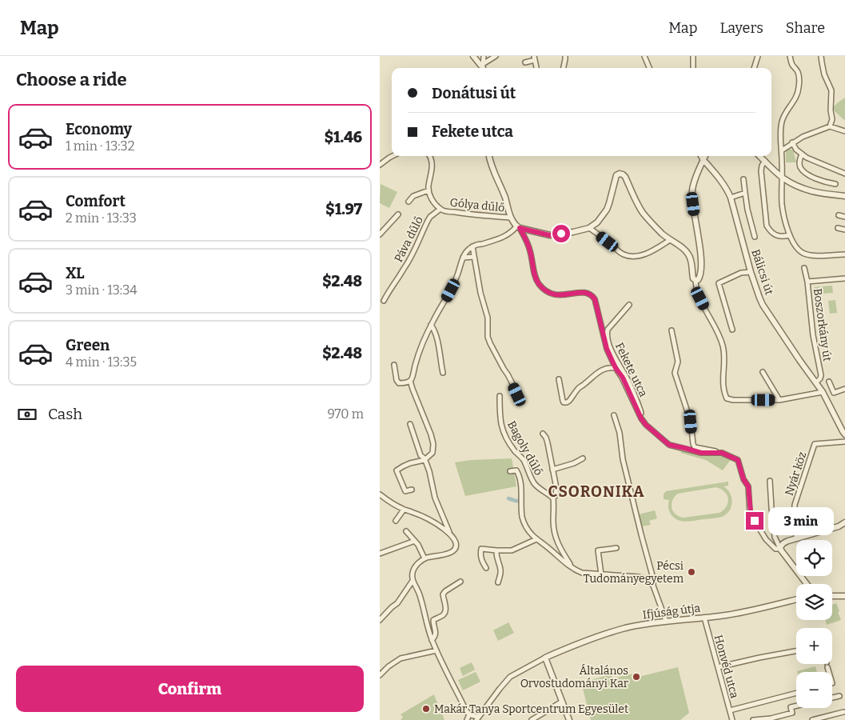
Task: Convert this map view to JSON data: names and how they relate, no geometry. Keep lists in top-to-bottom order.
{
  "streets": {
    "street": [
      "Gólya dűlő",
      "Páva dűlő",
      "Bálicsi út",
      "Boszorkány út",
      "Fekete utca",
      "Bagoly dűlő",
      "Nyár köz",
      "Ifjúság útja",
      "Honvéd utca"
    ]
  },
  "crossings": [
    ["Gólya dűlő", "Páva dűlő"],
    ["Bálicsi út", "Boszorkány út"],
    ["Ifjúság útja", "Honvéd utca"]
  ],
  "districts": ["CSORONIKA"],
  "places": ["Pécsi Tudományegyetem", "Általános Orvostudományi Kar", "Makár Tanya Sportcentrum Egyesület"],
  "page": {
    "header": "Map",
    "nav": ["Map", "Layers", "Share"],
    "heading": "Choose a ride",
    "banner": ["Donátusi út", "Fekete utca"],
    "list": [
      {
        "name": "Economy",
        "note": "1 min · 13:32",
        "value": "$1.46"
      },
      {
        "name": "Comfort",
        "note": "2 min · 13:33",
        "value": "$1.97"
      },
      {
        "name": "XL",
        "note": "3 min · 13:34",
        "value": "$2.48"
      },
      {
        "name": "Green",
        "note": "4 min · 13:35",
        "value": "$2.48"
      }
    ],
    "pay": ["Cash", "970 m"],
    "bubble": "3 min",
    "map_buttons": ["+", "−"],
    "buttons": "Confirm"
  }
}
